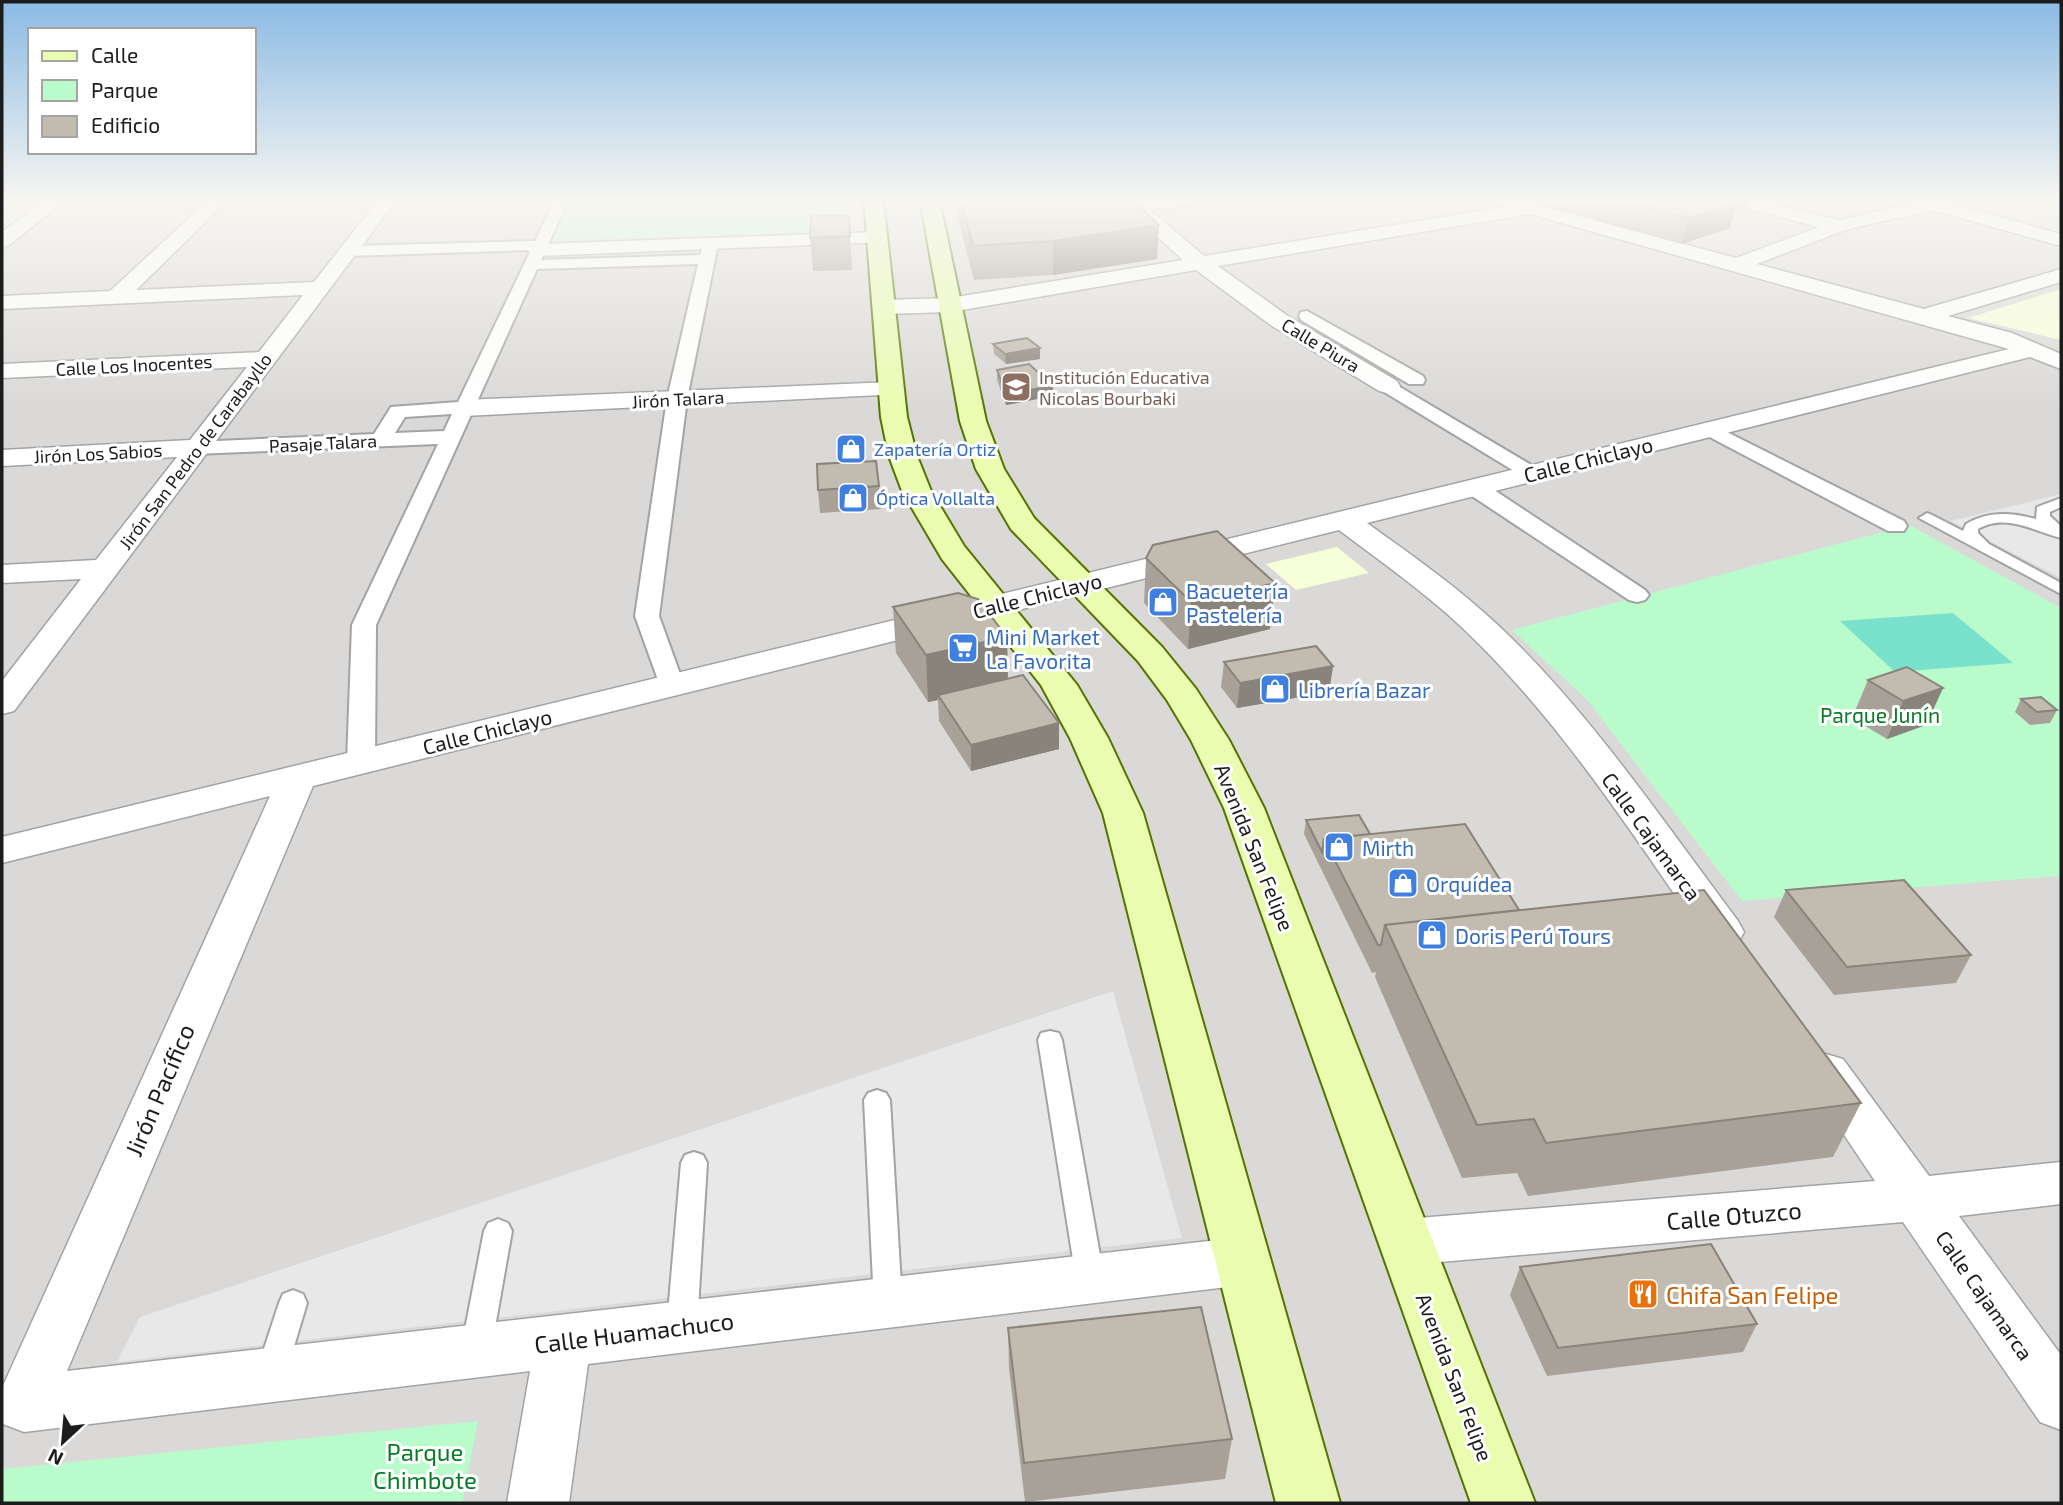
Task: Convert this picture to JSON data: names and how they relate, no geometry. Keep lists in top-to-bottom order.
{
  "streets": {
    "main road": ["Avenida San Felipe"],
    "street": [
      "Calle Piura",
      "Calle Los Inocentes",
      "Jirón Talara",
      "Pasaje Talara",
      "Jirón San Pedro de Carabayllo",
      "Jirón Los Sabios",
      "Calle Chiclayo",
      "Calle Cajamarca",
      "Jirón Pacífico",
      "Calle Otuzco",
      "Calle Huamachuco"
    ]
  },
  "crossings": [
    ["Calle Piura", "Calle Chiclayo"],
    ["Calle Los Inocentes", "Jirón San Pedro de Carabayllo"],
    ["Pasaje Talara", "Jirón San Pedro de Carabayllo"],
    ["Pasaje Talara", "Jirón Los Sabios"],
    ["Jirón San Pedro de Carabayllo", "Jirón Los Sabios"],
    ["Calle Chiclayo", "Calle Cajamarca"],
    ["Calle Chiclayo", "Avenida San Felipe"],
    ["Calle Chiclayo", "Jirón Pacífico"],
    ["Calle Cajamarca", "Calle Otuzco"],
    ["Avenida San Felipe", "Calle Otuzco"],
    ["Jirón Pacífico", "Calle Huamachuco"]
  ],
  "parks": ["Parque Junín", "Parque Chimbote"],
  "places": {
    "school or university": ["Institución Educativa Nicolas Bourbaki"],
    "shop": [
      "Zapatería Ortiz",
      "Óptica Vollalta",
      "Bacuetería Pastelería",
      "Librería Bazar",
      "Mirth",
      "Orquídea",
      "Doris Perú Tours"
    ],
    "supermarket": ["Mini Market La Favorita"],
    "restaurant": ["Chifa San Felipe"]
  },
  "legend": ["Calle", "Parque", "Edificio"],
  "north": "bottom left"
}
